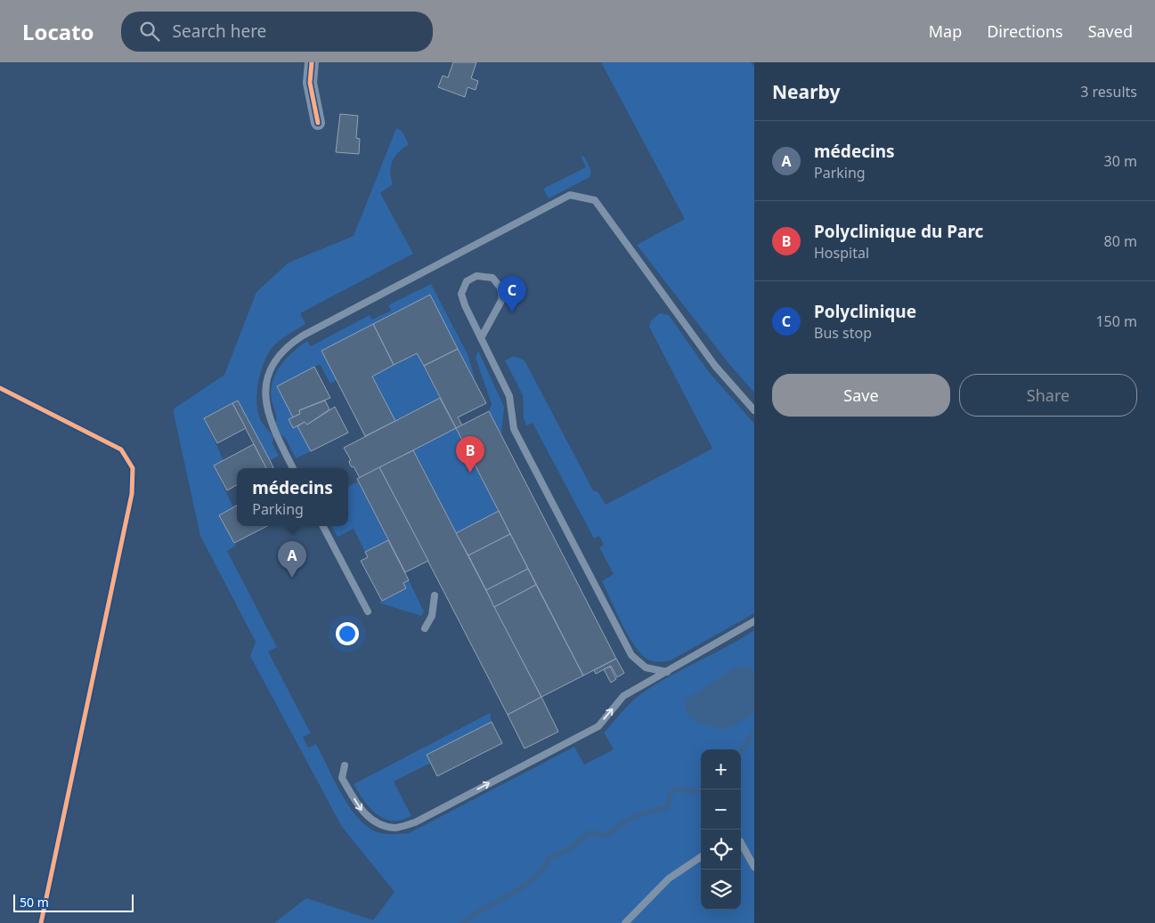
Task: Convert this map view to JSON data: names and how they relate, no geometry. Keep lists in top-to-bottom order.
{
  "scale_bar": "50 m",
  "page": {
    "header": "Locato",
    "search": "Search here",
    "nav": ["Map", "Directions", "Saved"],
    "heading": ["Nearby", "3 results"],
    "list": [
      {
        "mark": "A",
        "name": "médecins",
        "note": "Parking",
        "value": "30 m"
      },
      {
        "mark": "B",
        "name": "Polyclinique du Parc",
        "note": "Hospital",
        "value": "80 m"
      },
      {
        "mark": "C",
        "name": "Polyclinique",
        "note": "Bus stop",
        "value": "150 m"
      }
    ],
    "pins": ["C", "B", "A"],
    "buttons": ["Save", "Share"],
    "popup": ["médecins", "Parking"],
    "map_buttons": ["+", "−"],
    "scale": "50 m"
  }
}
